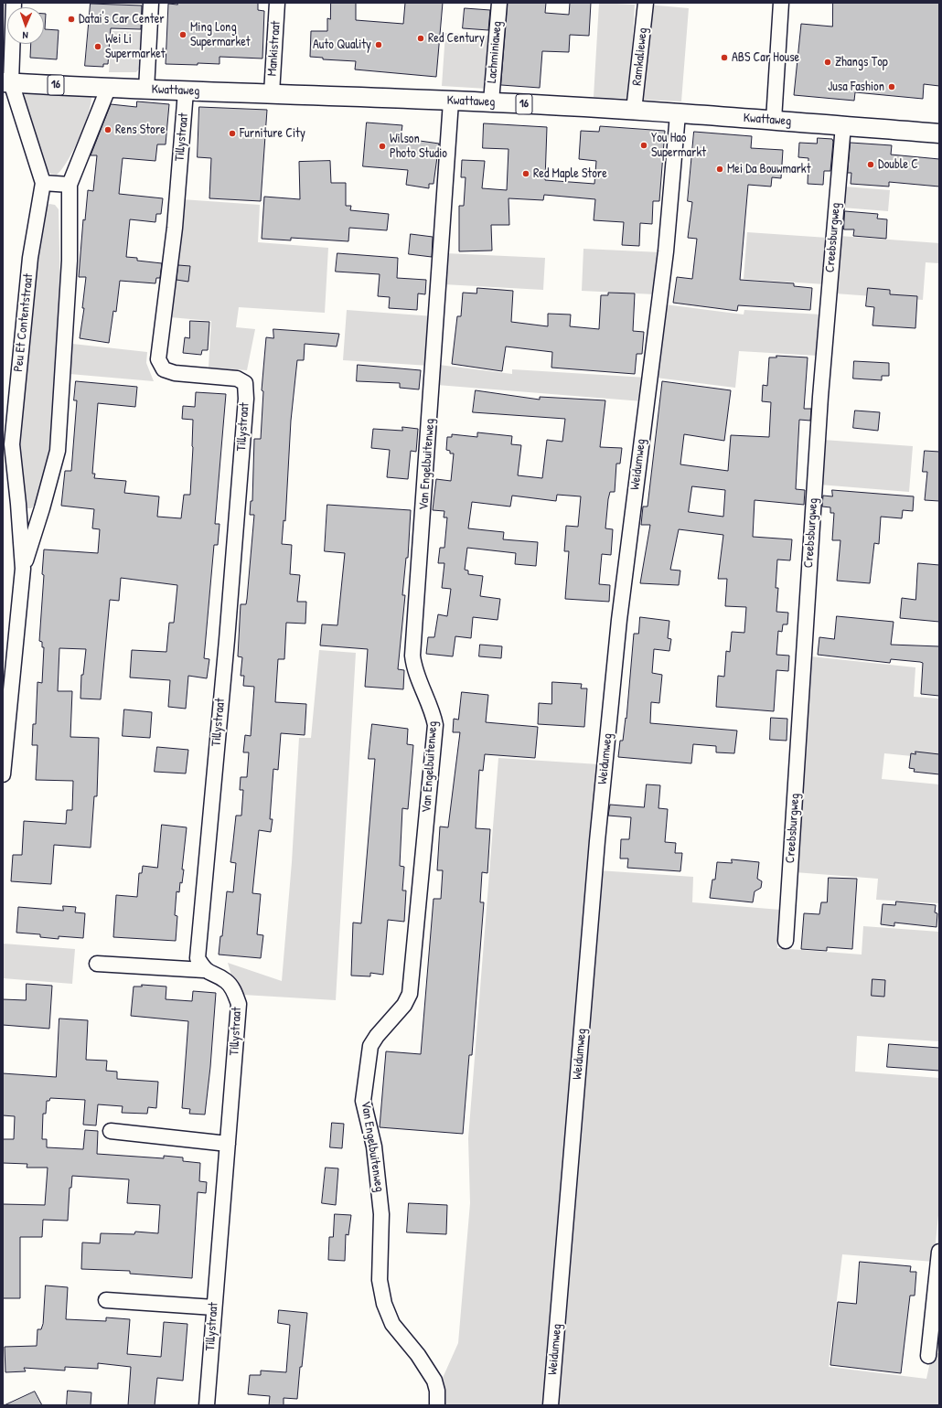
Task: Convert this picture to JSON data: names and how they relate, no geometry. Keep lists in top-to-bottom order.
{
  "streets": {
    "main road": ["16", "Kwattaweg"],
    "street": [
      "Mankistraat",
      "Lachminiaweg",
      "Ramkalieweg",
      "Tillystraat",
      "Creebsburgweg",
      "Peu Et Contentstraat",
      "Van Engelbuitenweg",
      "Weidumweg"
    ]
  },
  "crossings": [
    ["Mankistraat", "Kwattaweg"],
    ["Lachminiaweg", "Kwattaweg"],
    ["Ramkalieweg", "Kwattaweg"],
    ["Kwattaweg", "Tillystraat"],
    ["Kwattaweg", "Creebsburgweg"],
    ["Kwattaweg", "Peu Et Contentstraat"],
    ["Kwattaweg", "Van Engelbuitenweg"],
    ["Kwattaweg", "Weidumweg"]
  ],
  "places": [
    "Datai's Car Center",
    "Ming Long Supermarket",
    "Red Century",
    "Auto Quality",
    "Wei Li Supermarket",
    "ABS Car House",
    "Zhangs Top",
    "Jusa Fashion",
    "Rens Store",
    "Furniture City",
    "You Hao Supermarkt",
    "Wilson Photo Studio",
    "Double C",
    "Mei Da Bouwmarkt",
    "Red Maple Store"
  ],
  "north": "bottom"
}
